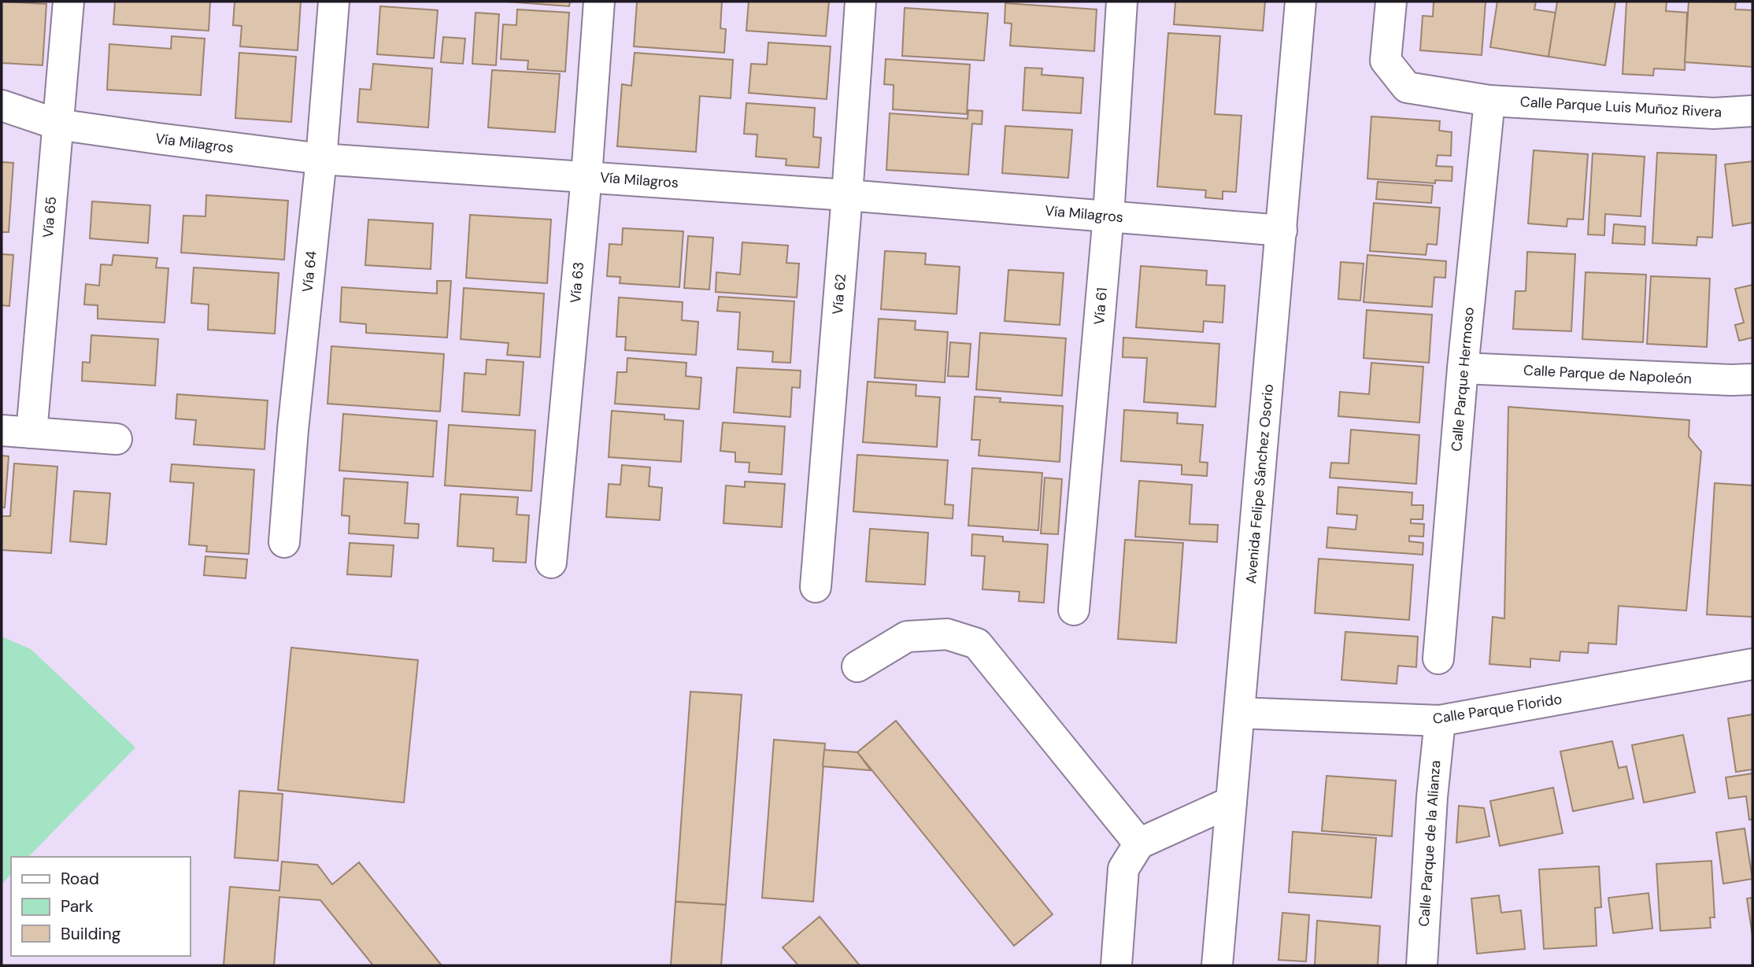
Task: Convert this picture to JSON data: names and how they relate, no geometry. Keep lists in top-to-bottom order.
{
  "streets": {
    "street": [
      "Calle Parque Luis Muñoz Rivera",
      "Vía Milagros",
      "Vía 65",
      "Vía 64",
      "Vía 63",
      "Vía 62",
      "Vía 61",
      "Calle Parque de Napoleón",
      "Calle Parque Hermoso",
      "Avenida Felipe Sánchez Osorio",
      "Calle Parque Florido",
      "Calle Parque de la Alianza"
    ]
  },
  "crossings": [
    ["Calle Parque Luis Muñoz Rivera", "Calle Parque Hermoso"],
    ["Vía Milagros", "Vía 65"],
    ["Vía Milagros", "Vía 64"],
    ["Vía Milagros", "Vía 63"],
    ["Vía Milagros", "Vía 62"],
    ["Vía Milagros", "Vía 61"],
    ["Vía Milagros", "Avenida Felipe Sánchez Osorio"],
    ["Calle Parque de Napoleón", "Calle Parque Hermoso"],
    ["Avenida Felipe Sánchez Osorio", "Calle Parque Florido"],
    ["Calle Parque Florido", "Calle Parque de la Alianza"]
  ],
  "legend": ["Road", "Park", "Building"]
}
